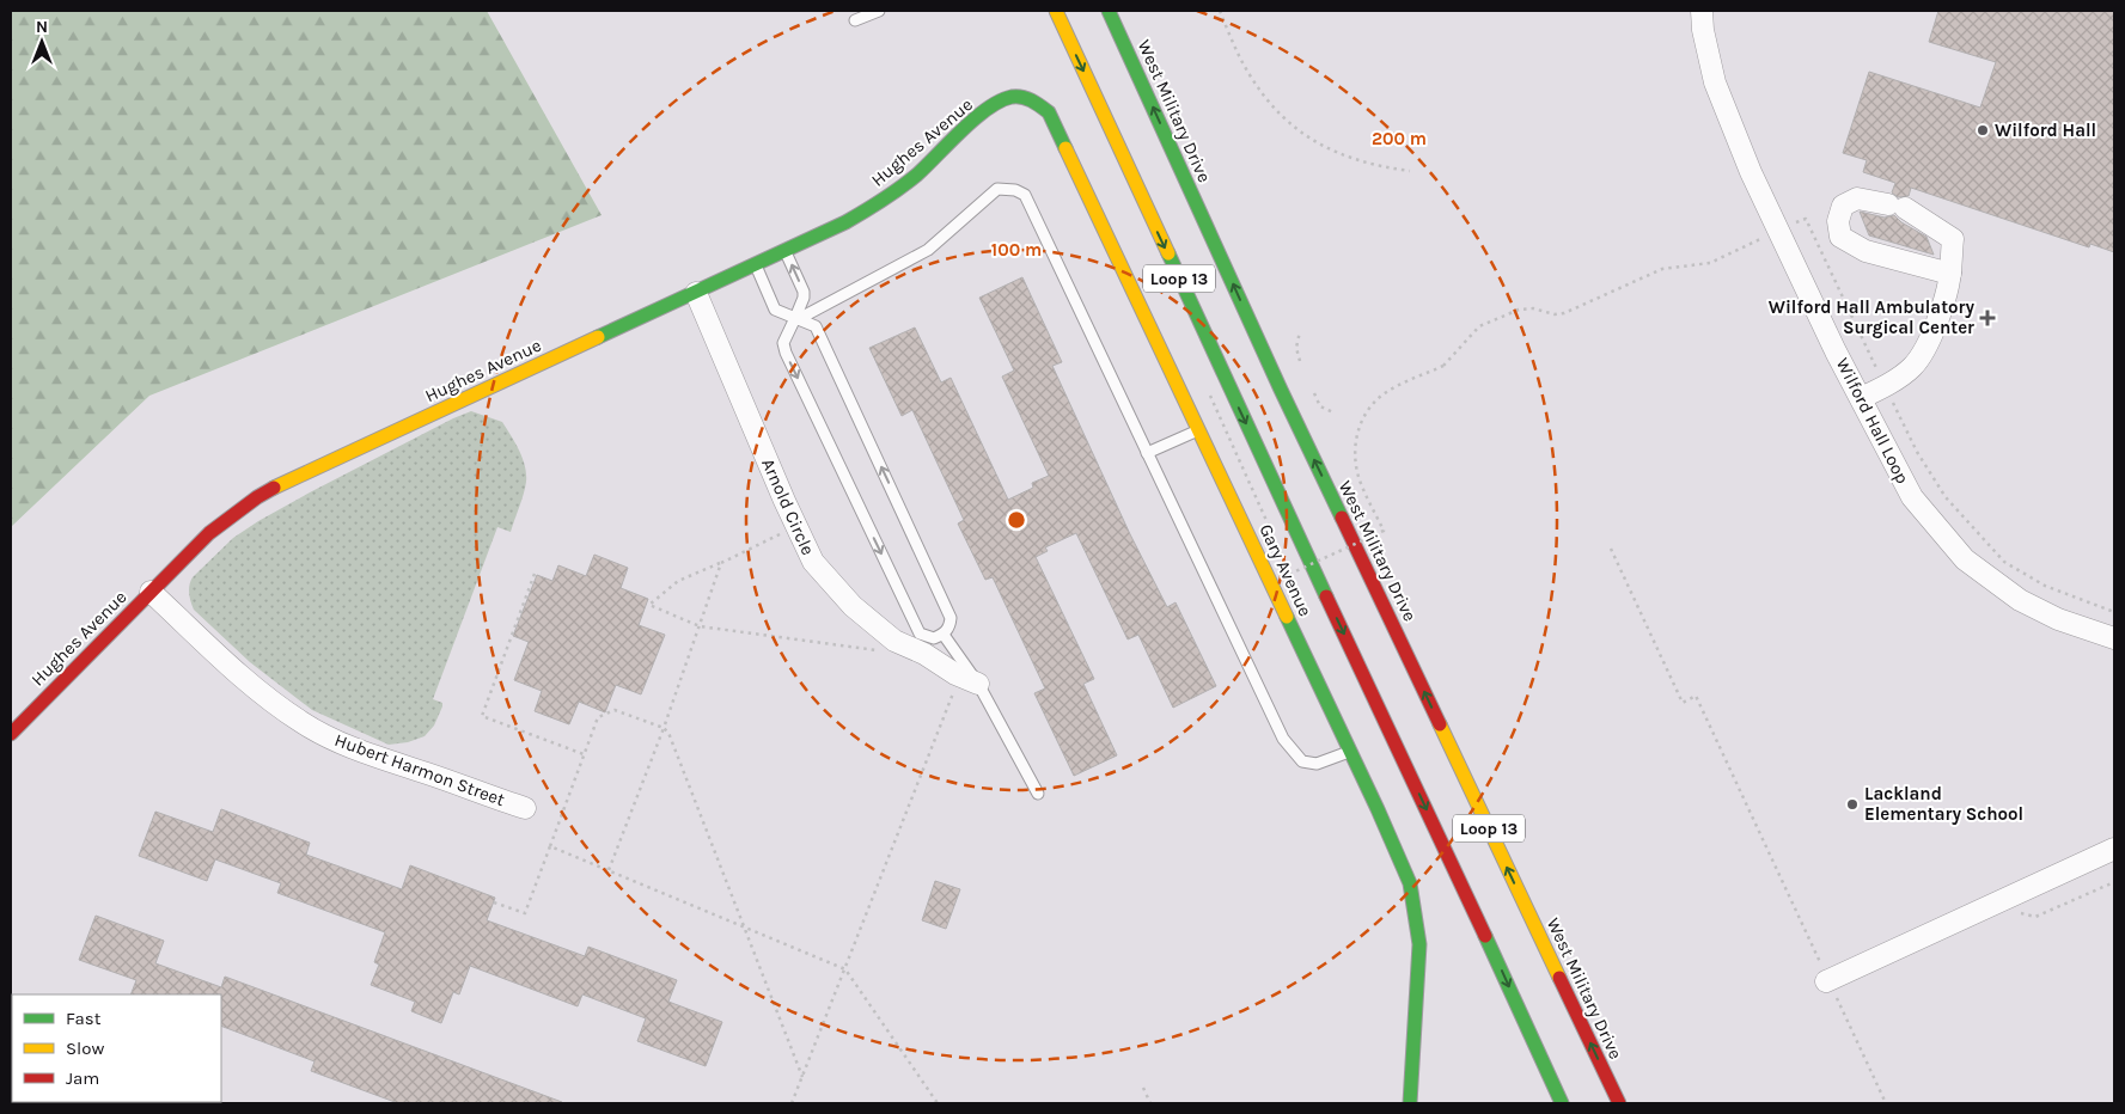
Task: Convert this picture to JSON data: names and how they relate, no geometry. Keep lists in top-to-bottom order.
{
  "streets": {
    "main road": [
      "West Military Drive",
      "Hughes Avenue",
      "Loop 13",
      "Gary Avenue"
    ],
    "street": ["Wilford Hall Loop", "Arnold Circle", "Hubert Harmon Street"]
  },
  "crossings": [
    ["Hughes Avenue", "Arnold Circle"],
    ["Hughes Avenue", "Gary Avenue"],
    ["Hughes Avenue", "Hubert Harmon Street"]
  ],
  "places": {
    "other": ["Wilford Hall", "Lackland Elementary School"],
    "health": ["Wilford Hall Ambulatory Surgical Center"]
  },
  "legend": ["Fast", "Slow", "Jam"],
  "north": "top",
  "rings": ["200 m", "100 m"]
}
